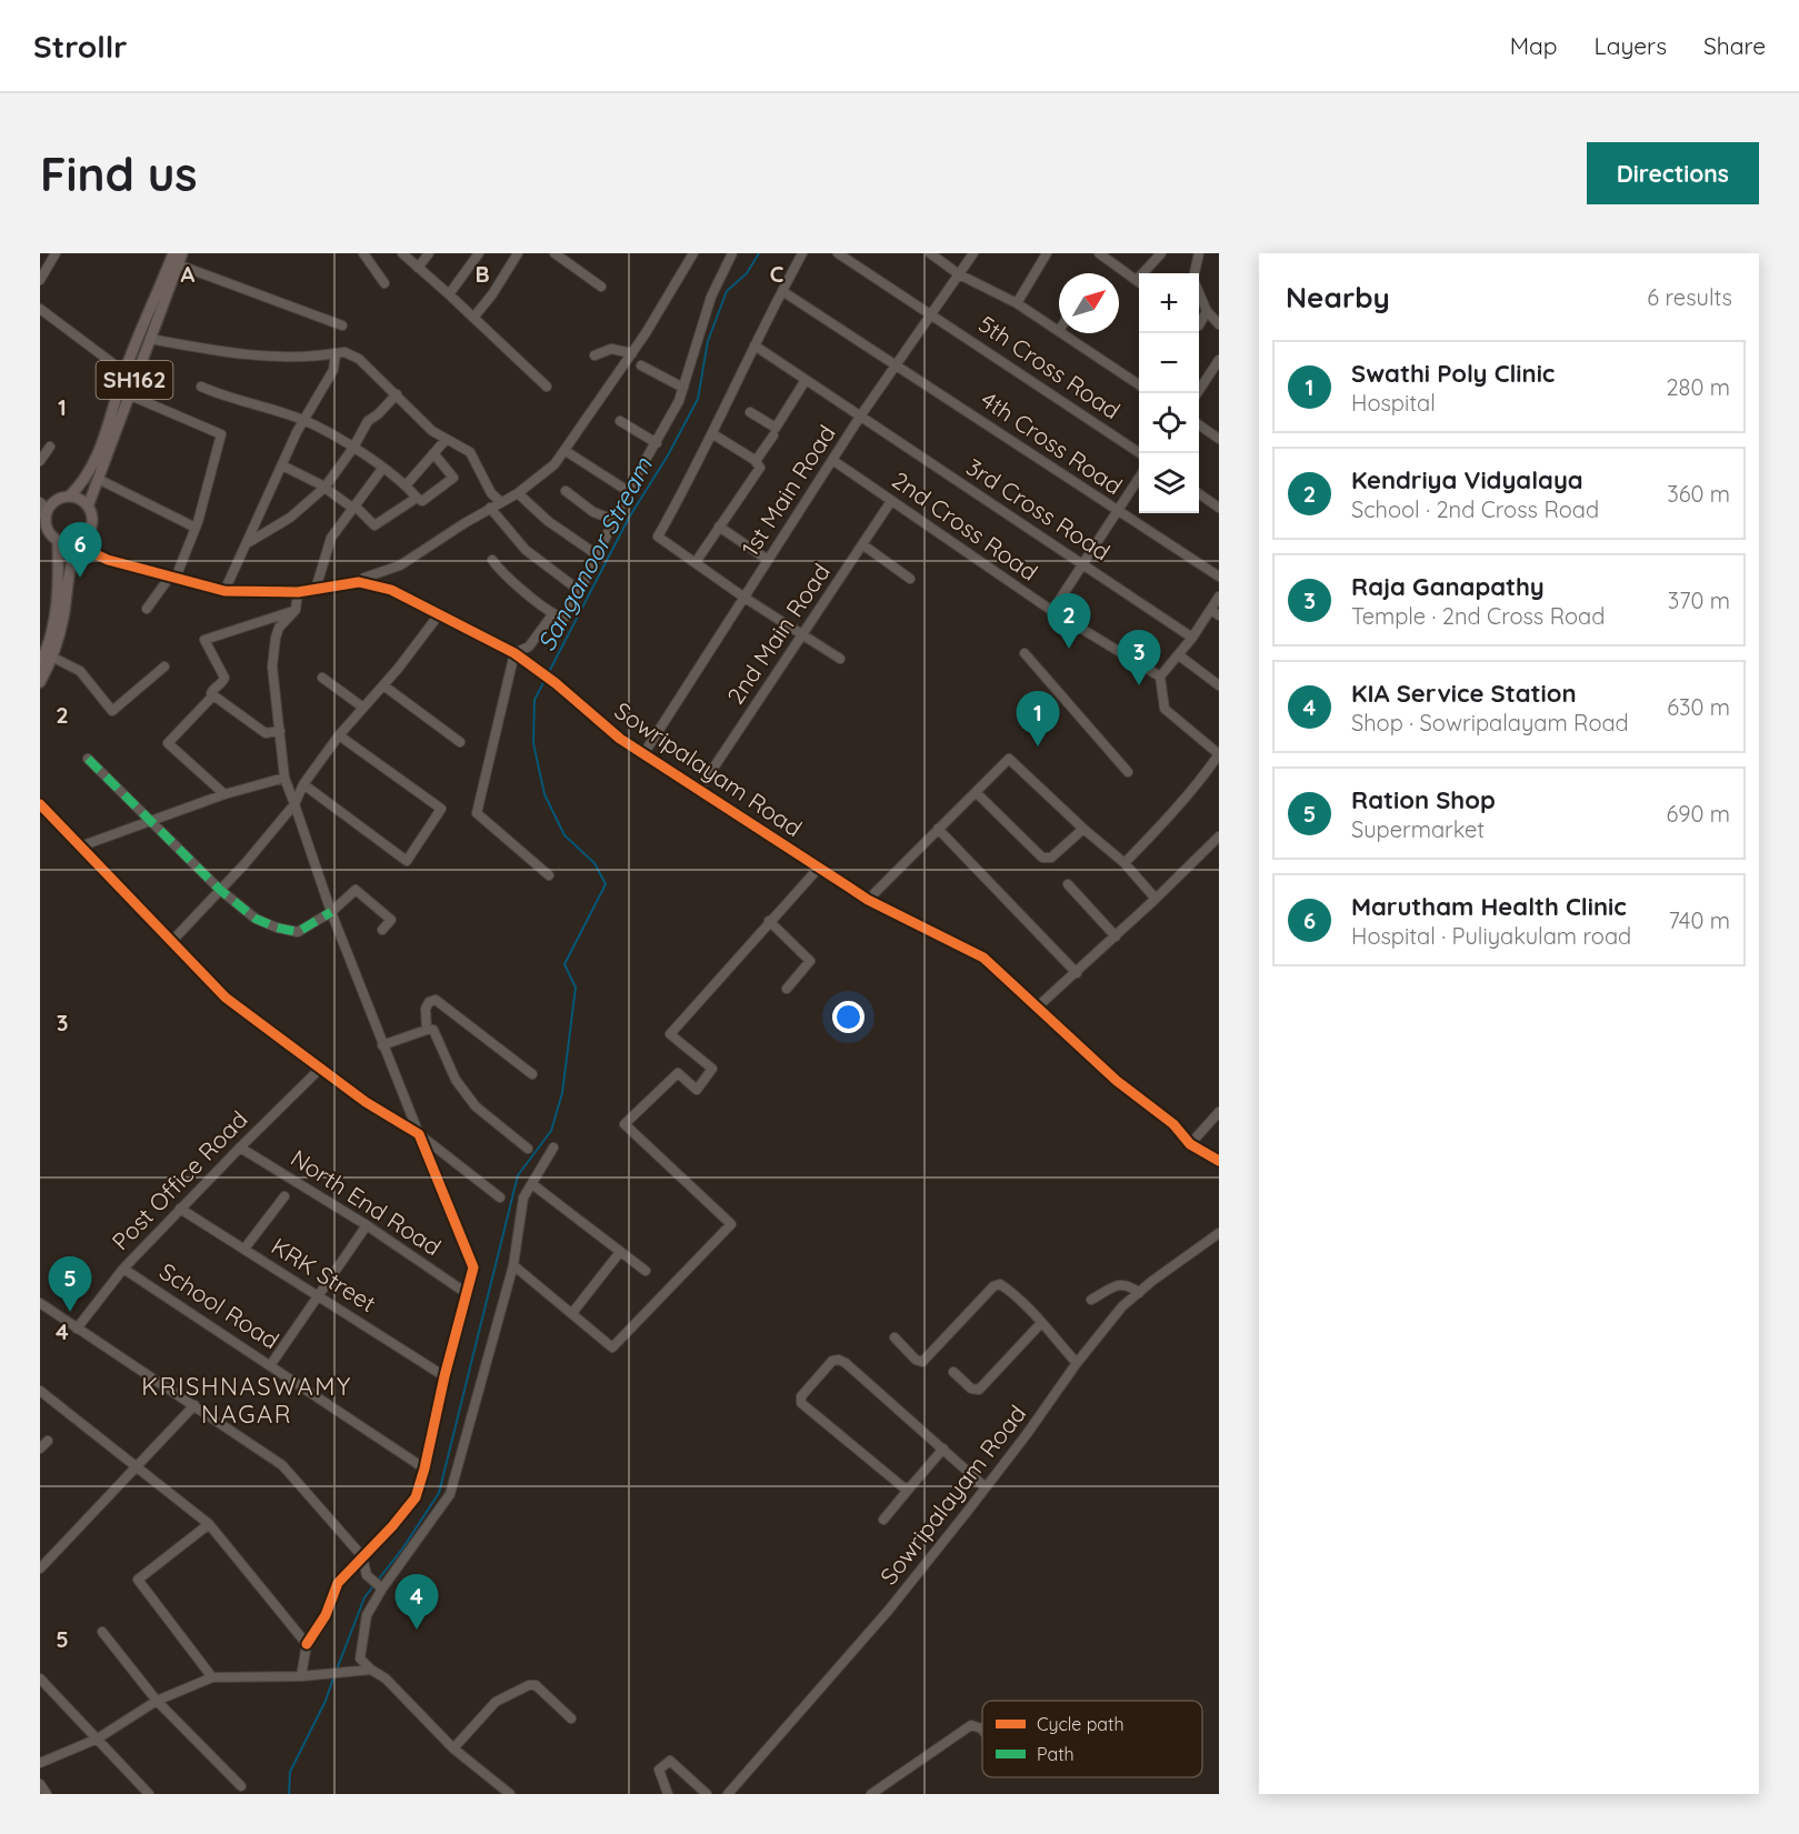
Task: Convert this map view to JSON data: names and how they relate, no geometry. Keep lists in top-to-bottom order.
{
  "streets": {
    "main road": ["SH162"],
    "street": [
      "5th Cross Road",
      "4th Cross Road",
      "1st Main Road",
      "3rd Cross Road",
      "2nd Cross Road",
      "2nd Main Road",
      "Sowripalayam Road",
      "Post Office Road",
      "North End Road",
      "KRK Street",
      "School Road"
    ]
  },
  "crossings": [
    ["5th Cross Road", "1st Main Road"],
    ["SH162", "Sowripalayam Road"],
    ["4th Cross Road", "1st Main Road"],
    ["1st Main Road", "3rd Cross Road"],
    ["1st Main Road", "2nd Cross Road"],
    ["1st Main Road", "Sowripalayam Road"],
    ["2nd Cross Road", "2nd Main Road"],
    ["2nd Main Road", "Sowripalayam Road"],
    ["Post Office Road", "North End Road"],
    ["Post Office Road", "KRK Street"],
    ["Post Office Road", "School Road"]
  ],
  "districts": ["KRISHNASWAMY NAGAR"],
  "water": ["Sanganoor Stream"],
  "legend": ["Cycle path", "Path"],
  "north": "top right",
  "page": {
    "header": "Strollr",
    "nav": ["Map", "Layers", "Share"],
    "buttons": "Directions",
    "title": "Find us",
    "heading": ["Nearby", "6 results"],
    "map_buttons": ["+", "−"],
    "list": [
      {
        "mark": "1",
        "name": "Swathi Poly Clinic",
        "note": "Hospital",
        "value": "280 m"
      },
      {
        "mark": "2",
        "name": "Kendriya Vidyalaya",
        "note": "School · 2nd Cross Road",
        "value": "360 m"
      },
      {
        "mark": "3",
        "name": "Raja Ganapathy",
        "note": "Temple · 2nd Cross Road",
        "value": "370 m"
      },
      {
        "mark": "4",
        "name": "KIA Service Station",
        "note": "Shop · Sowripalayam Road",
        "value": "630 m"
      },
      {
        "mark": "5",
        "name": "Ration Shop",
        "note": "Supermarket",
        "value": "690 m"
      },
      {
        "mark": "6",
        "name": "Marutham Health Clinic",
        "note": "Hospital · Puliyakulam road",
        "value": "740 m"
      }
    ],
    "pins": [
      "6",
      "2",
      "3",
      "1",
      "5",
      "4"
    ]
  },
  "grid": {
    "columns": ["A", "B", "C"],
    "rows": [
      "1",
      "2",
      "3",
      "4",
      "5"
    ]
  }
}
